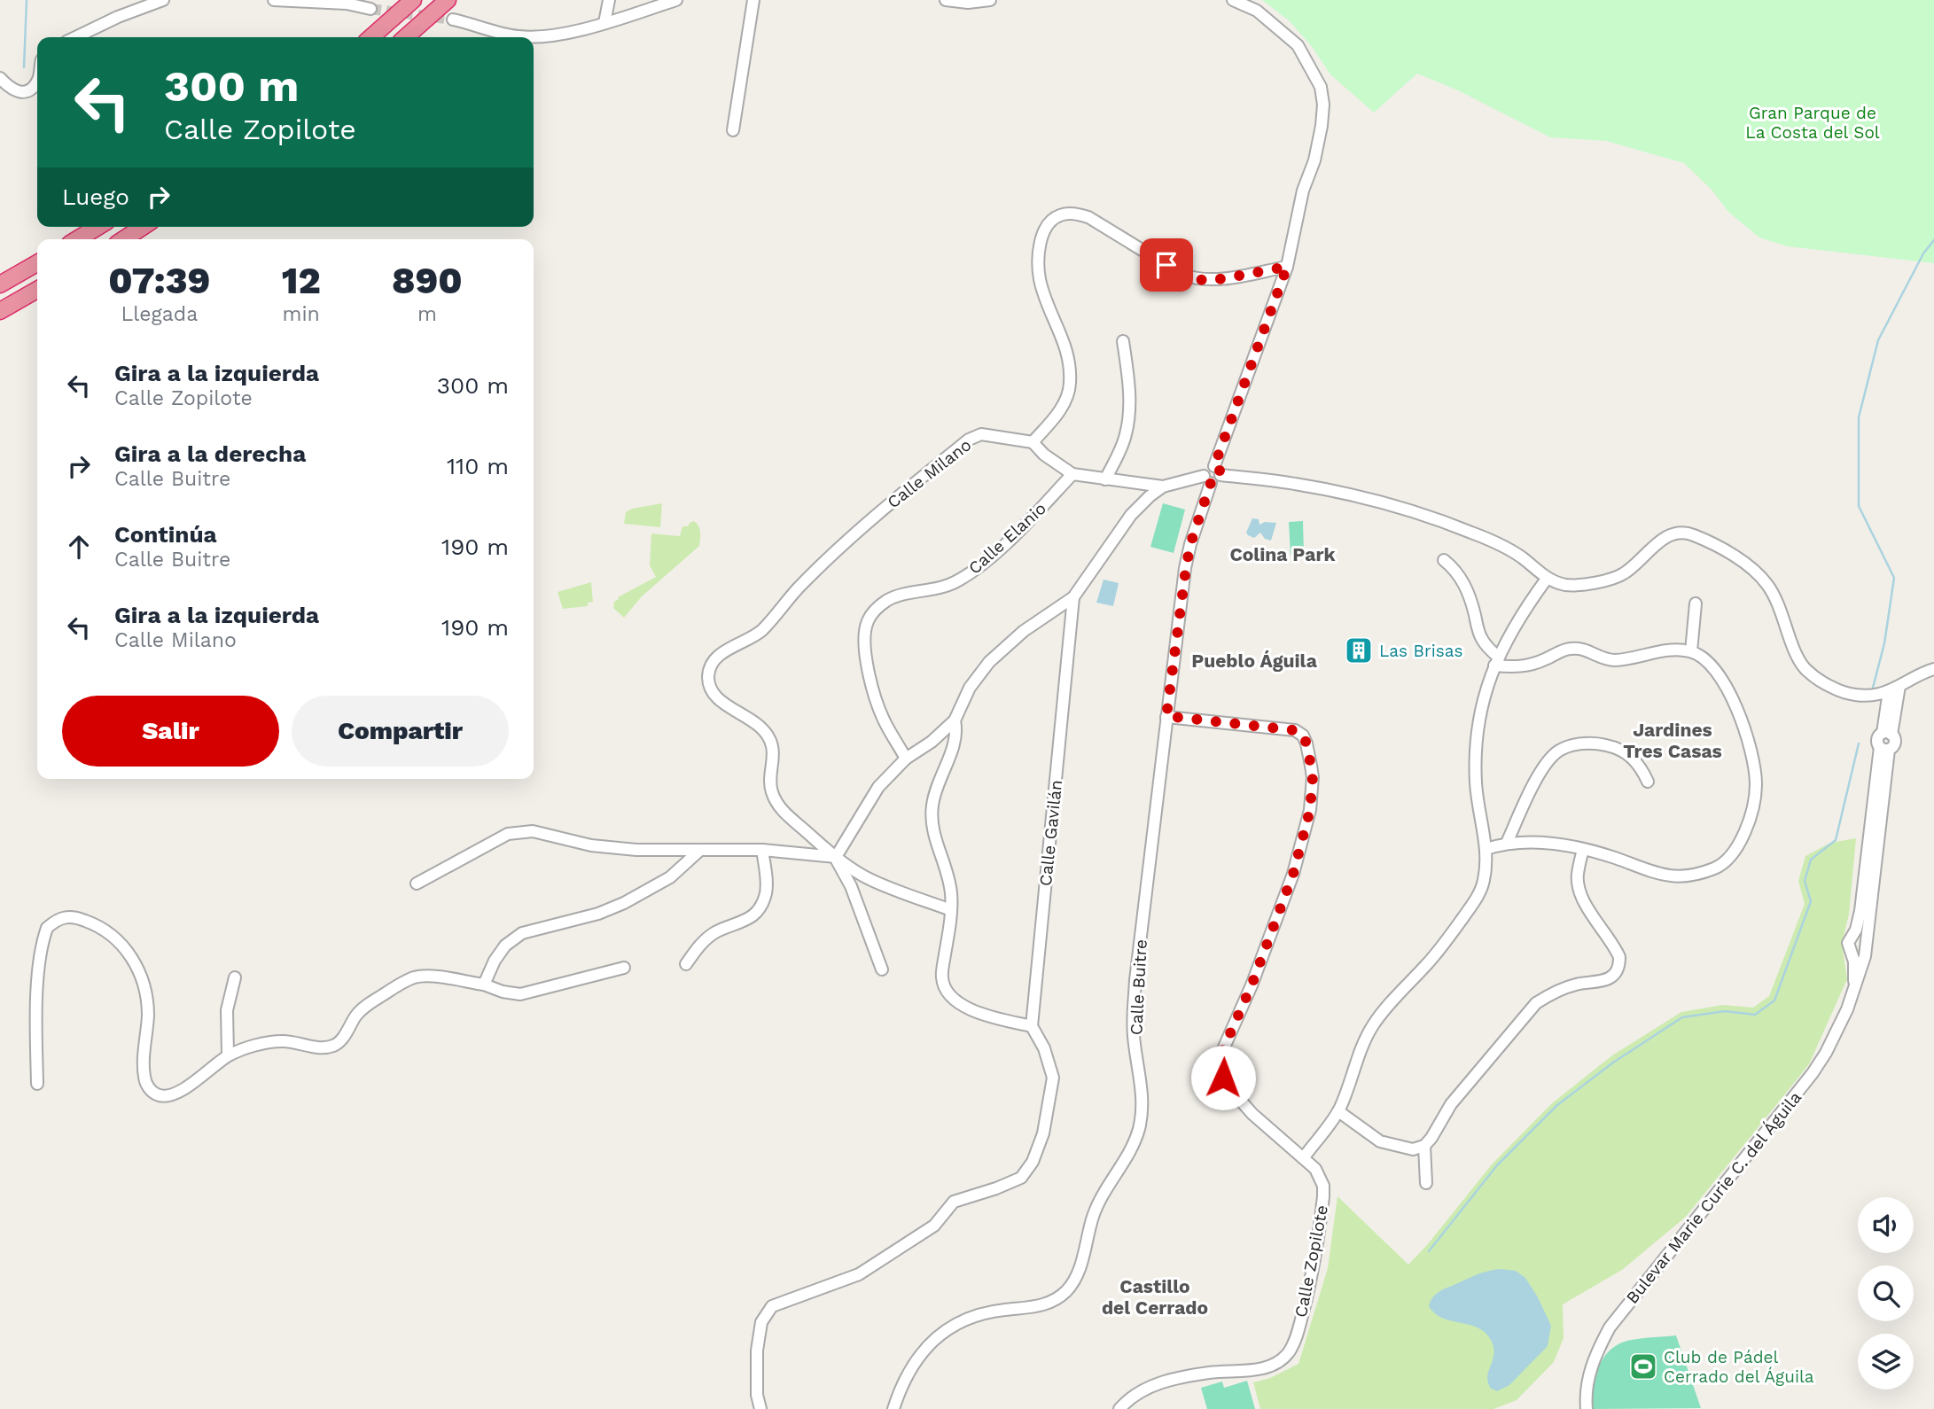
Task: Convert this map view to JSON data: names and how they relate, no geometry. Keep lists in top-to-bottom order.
{
  "streets": {
    "street": [
      "Calle Milano",
      "Calle Elanio",
      "Calle Gavilán",
      "Calle Buitre",
      "Bulevar Marie Curie C. del Águila",
      "Calle Zopilote"
    ]
  },
  "crossings": [
    ["Calle Buitre", "Calle Zopilote"]
  ],
  "districts": [
    "Colina Park",
    "Pueblo Águila",
    "Jardines Tres Casas",
    "Castillo del Cerrado"
  ],
  "parks": ["Gran Parque de La Costa del Sol"],
  "places": {
    "building": ["Las Brisas"],
    "sports": ["Club de Pádel Cerrado del Águila"]
  },
  "page": {
    "turn": ["300 m", "Calle Zopilote"],
    "then": "Luego",
    "eta": [
      "07:39",
      "Llegada",
      "12",
      "min",
      "890",
      "m"
    ],
    "list": [
      {
        "name": "Gira a la izquierda",
        "note": "Calle Zopilote",
        "value": "300 m"
      },
      {
        "name": "Gira a la derecha",
        "note": "Calle Buitre",
        "value": "110 m"
      },
      {
        "name": "Continúa",
        "note": "Calle Buitre",
        "value": "190 m"
      },
      {
        "name": "Gira a la izquierda",
        "note": "Calle Milano",
        "value": "190 m"
      }
    ],
    "buttons": ["Salir", "Compartir"]
  }
}
